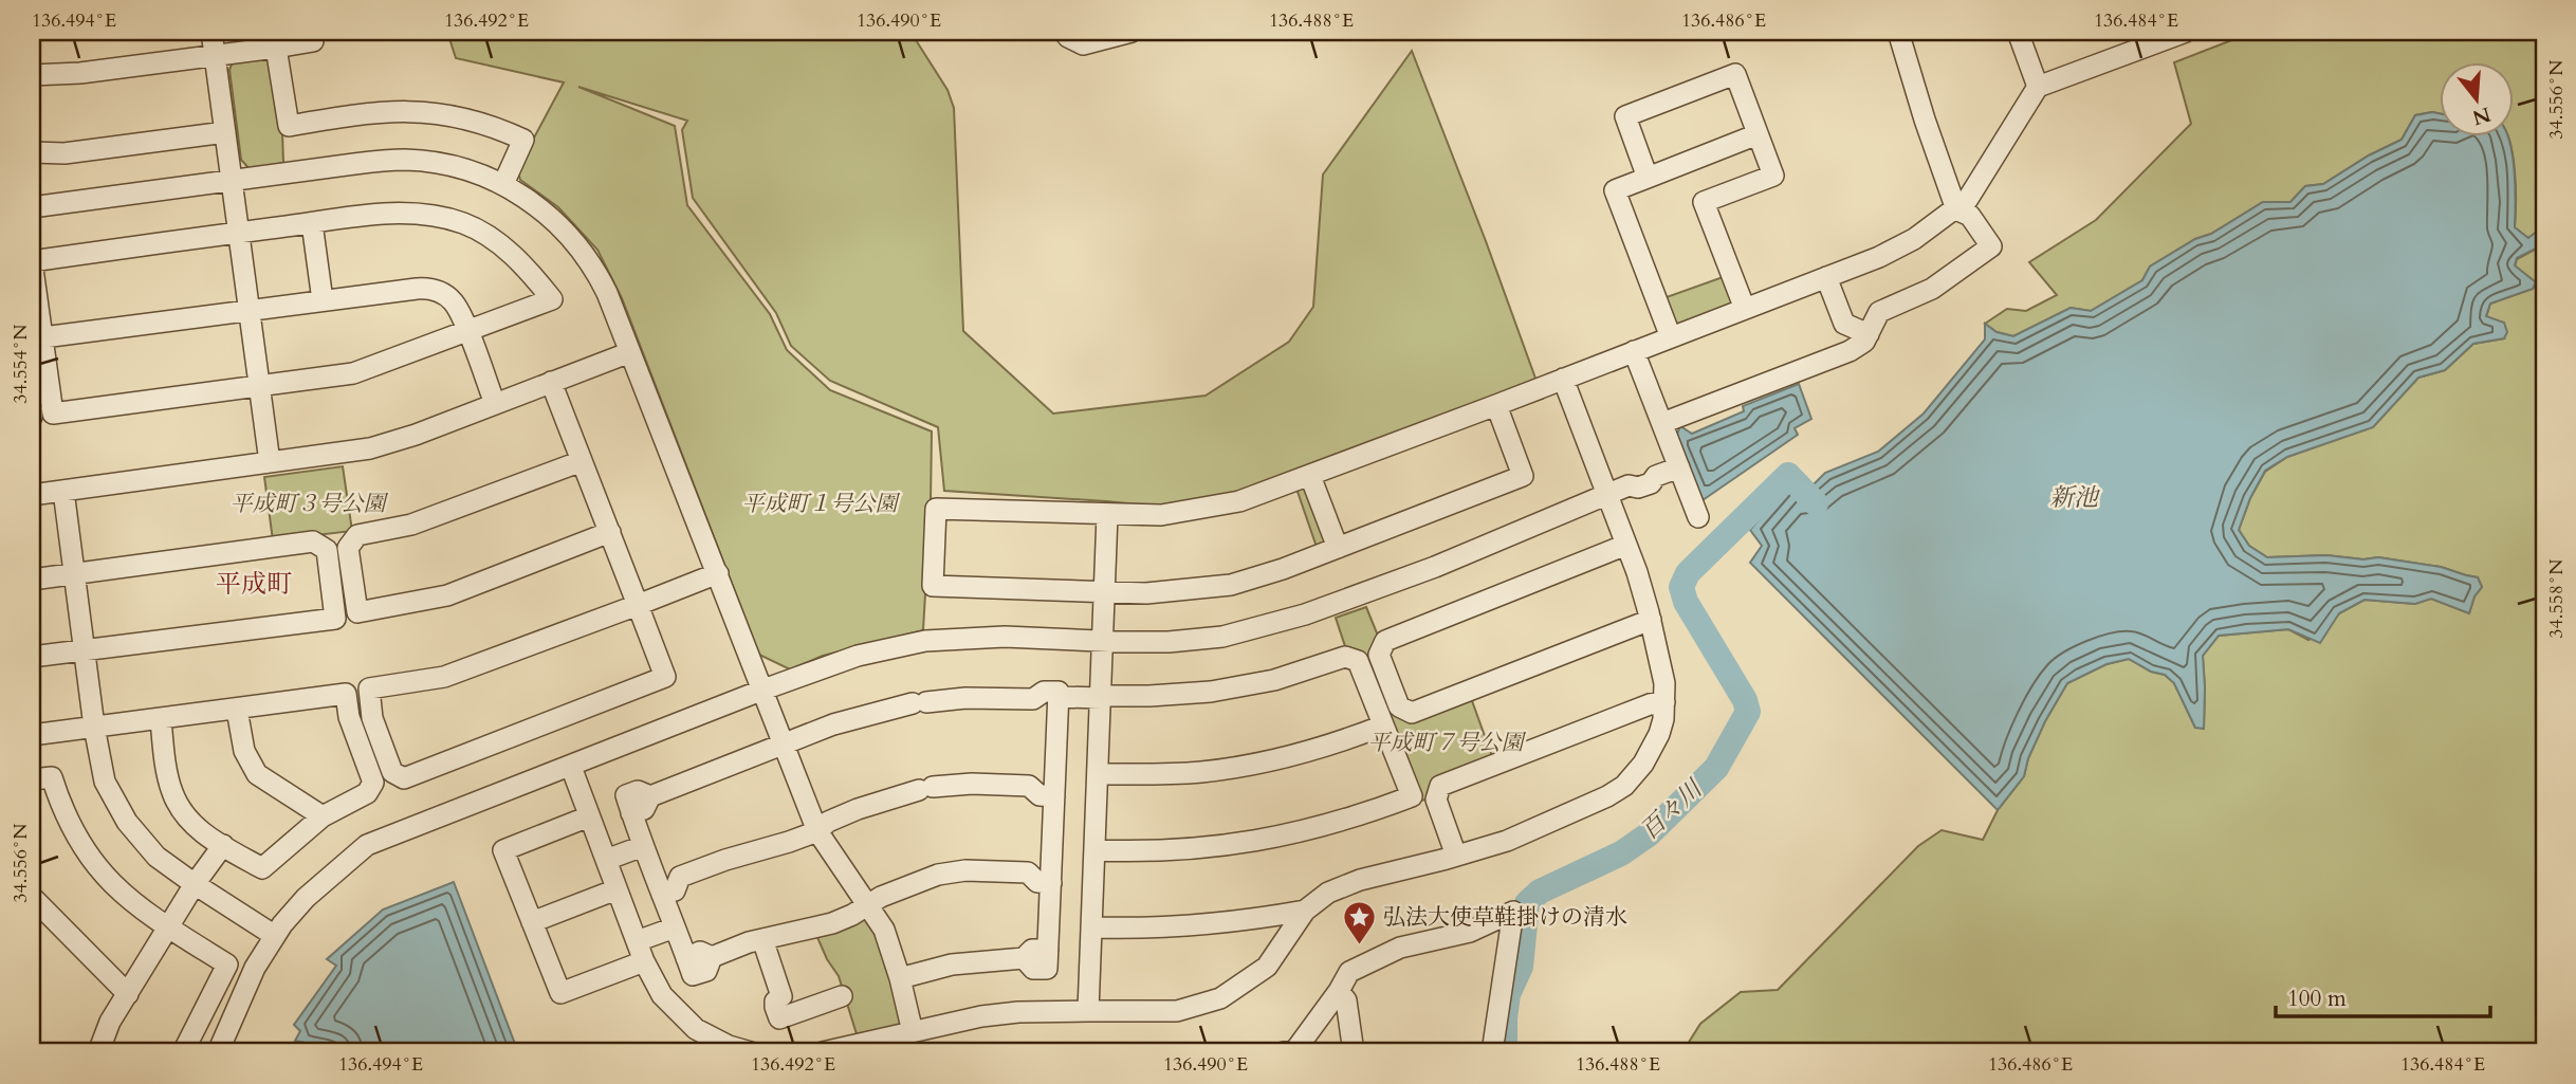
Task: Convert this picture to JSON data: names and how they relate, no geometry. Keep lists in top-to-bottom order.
{
  "districts": ["平成町"],
  "water": ["新池", "百々川"],
  "parks": ["平成町３号公園", "平成町１号公園", "平成町７号公園"],
  "places": {
    "place": ["弘法大使草鞋掛けの清水"]
  },
  "scale_bar": "100 m",
  "north": "bottom",
  "coordinates": [
    "136.494°E",
    "136.492°E",
    "136.490°E",
    "136.488°E",
    "136.486°E",
    "136.484°E",
    "34.556°N",
    "34.554°N",
    "34.558°N"
  ]
}
